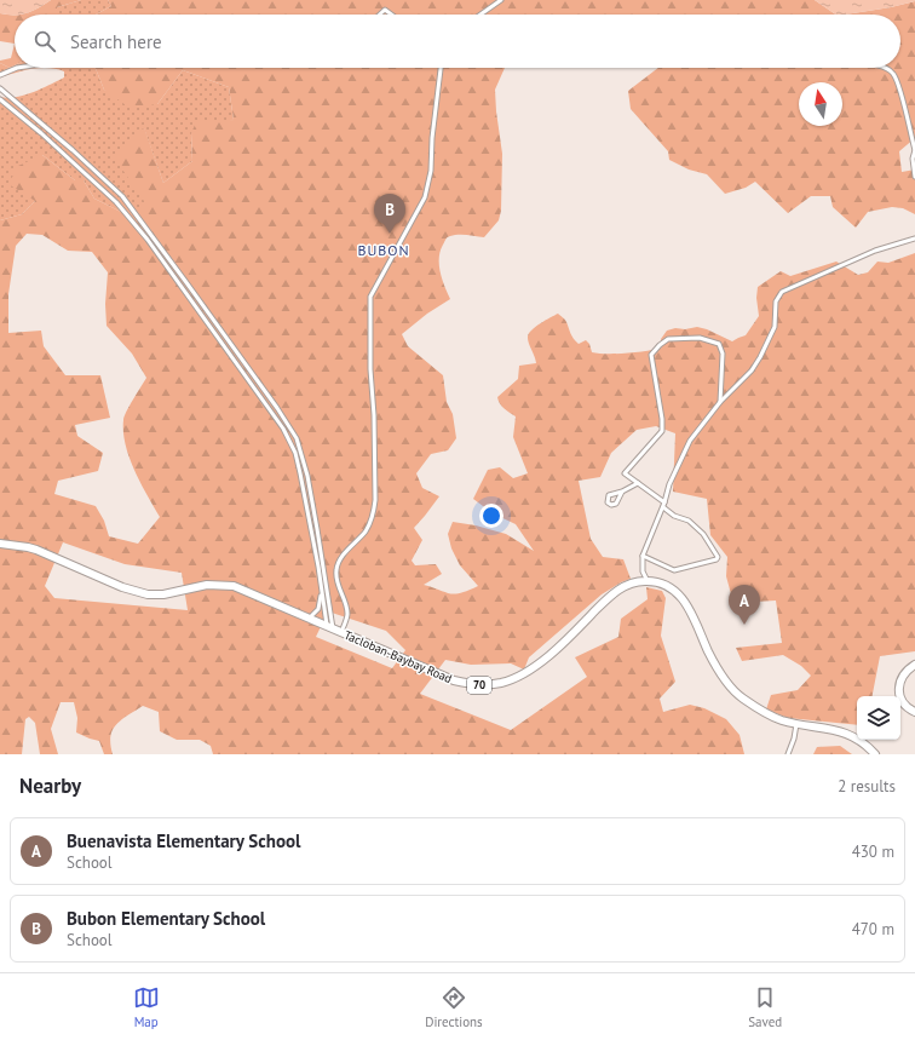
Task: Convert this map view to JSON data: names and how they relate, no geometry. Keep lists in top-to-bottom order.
{
  "streets": {
    "highway": ["Tacloban-Baybay Road", "70"]
  },
  "districts": ["BUBON"],
  "north": "top",
  "page": {
    "search": "Search here",
    "pins": ["B", "A"],
    "heading": ["Nearby", "2 results"],
    "list": [
      {
        "mark": "A",
        "name": "Buenavista Elementary School",
        "note": "School",
        "value": "430 m"
      },
      {
        "mark": "B",
        "name": "Bubon Elementary School",
        "note": "School",
        "value": "470 m"
      }
    ],
    "nav": ["Map", "Directions", "Saved"]
  }
}
